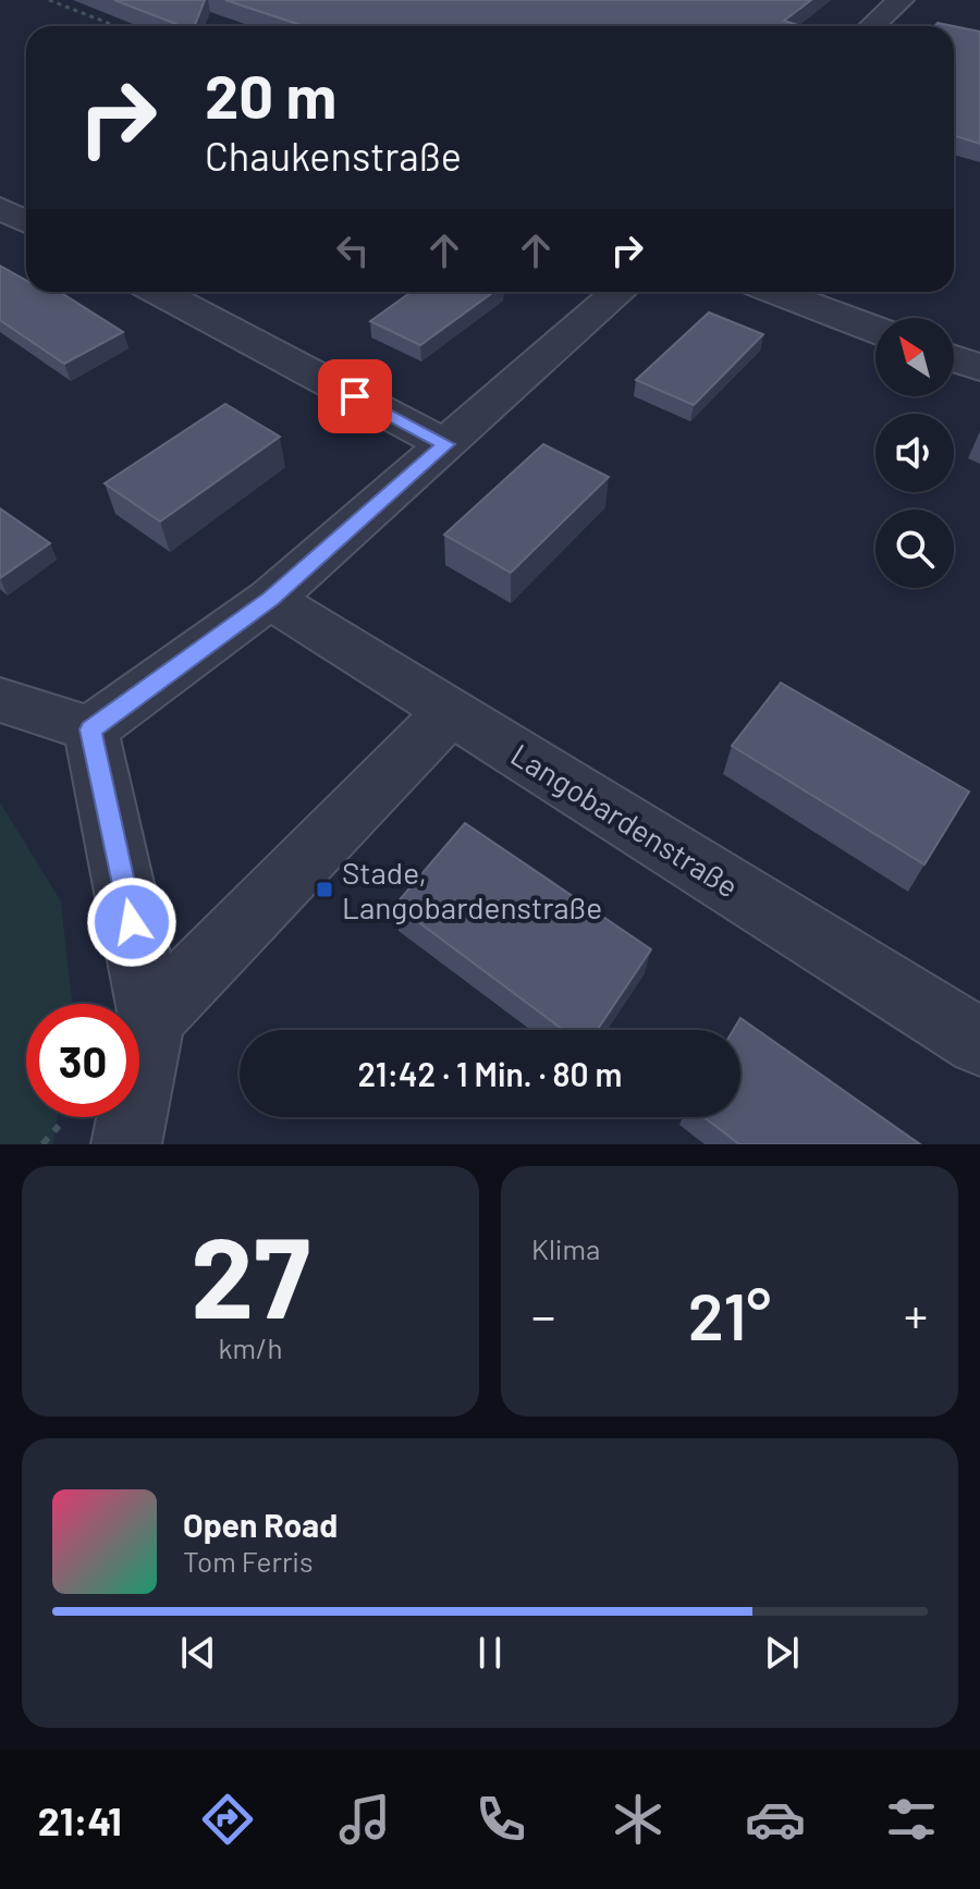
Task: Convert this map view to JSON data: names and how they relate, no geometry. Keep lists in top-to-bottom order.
{
  "streets": {
    "street": ["Langobardenstraße"]
  },
  "places": {
    "transit": ["Stade, Langobardenstraße"]
  },
  "north": "top left",
  "page": {
    "turn": ["20 m", "Chaukenstraße"],
    "limit": "30",
    "trip": "21:42 · 1 Min. · 80 m",
    "tile": [
      ["27", "km/h"],
      "Klima"
    ],
    "heat": ["−", "21°", "+"],
    "song": ["Open Road", "Tom Ferris"],
    "tabs": "21:41"
  }
}
